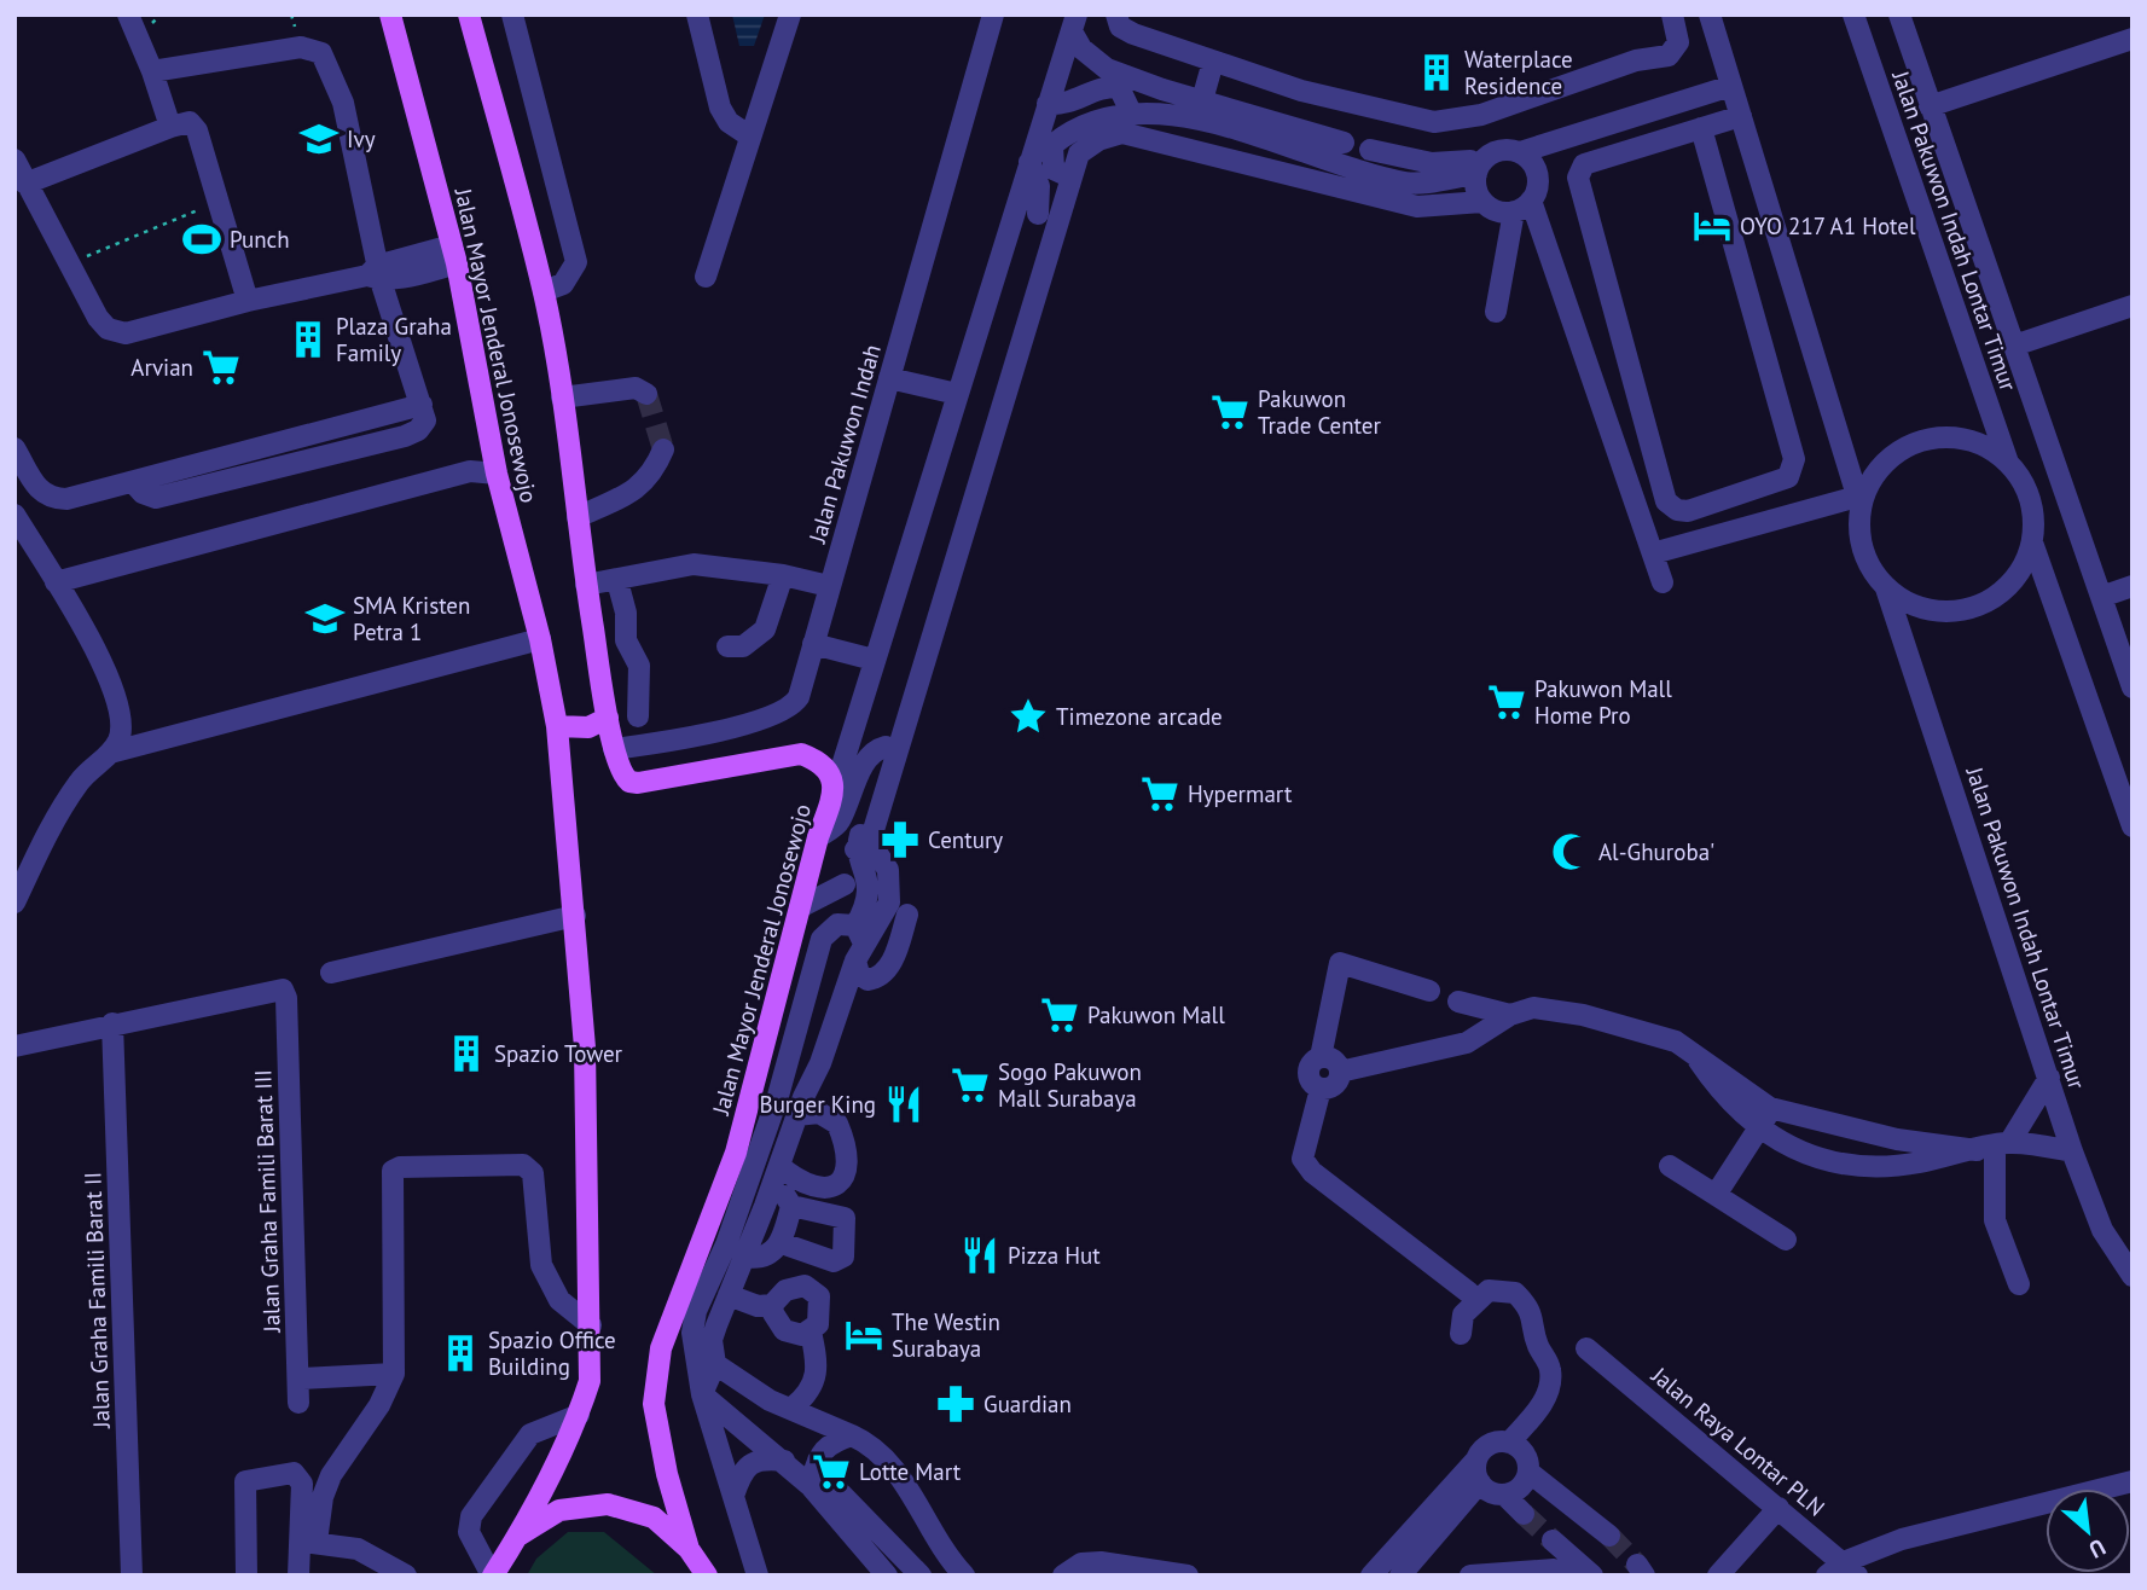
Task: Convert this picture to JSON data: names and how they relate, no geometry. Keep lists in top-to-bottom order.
{
  "streets": {
    "main road": ["Jalan Mayor Jenderal Jonosewojo"],
    "street": [
      "Jalan Pakuwon Indah Lontar Timur",
      "Jalan Pakuwon Indah",
      "Jalan Graha Famili Barat III",
      "Jalan Graha Famili Barat II",
      "Jalan Raya Lontar PLN"
    ]
  },
  "crossings": [
    ["Jalan Mayor Jenderal Jonosewojo", "Jalan Pakuwon Indah"],
    ["Jalan Graha Famili Barat III", "Jalan Graha Famili Barat II"]
  ],
  "places": {
    "building": [
      "Waterplace Residence",
      "Plaza Graha Family",
      "Spazio Tower",
      "Spazio Office Building"
    ],
    "school or university": ["Ivy", "SMA Kristen Petra 1"],
    "hotel": ["OYO 217 A1 Hotel", "The Westin Surabaya"],
    "sports": ["Punch"],
    "supermarket": [
      "Arvian",
      "Pakuwon Trade Center",
      "Pakuwon Mall Home Pro",
      "Hypermart",
      "Pakuwon Mall",
      "Sogo Pakuwon Mall Surabaya",
      "Lotte Mart"
    ],
    "place": ["Timezone arcade"],
    "pharmacy": ["Century", "Guardian"],
    "mosque": ["Al-Ghuroba'"],
    "restaurant": ["Burger King", "Pizza Hut"]
  },
  "north": "bottom right"
}
